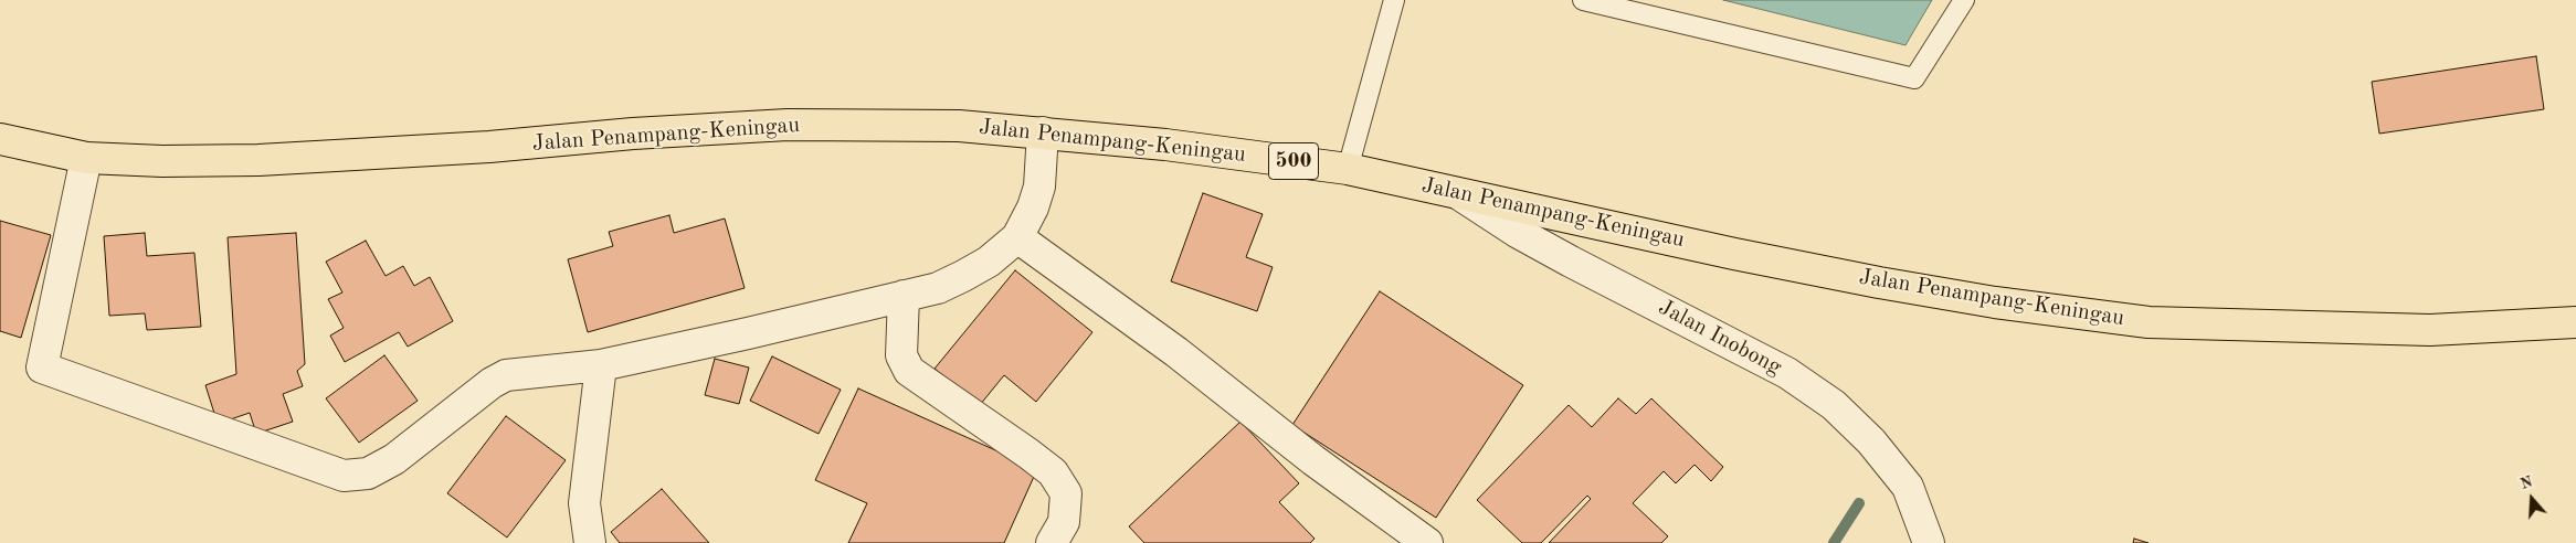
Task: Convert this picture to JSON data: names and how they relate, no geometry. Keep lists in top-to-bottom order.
{
  "streets": {
    "main road": ["Jalan Penampang-Keningau", "500"],
    "street": ["Jalan Inobong"]
  },
  "crossings": [
    ["Jalan Penampang-Keningau", "Jalan Inobong"]
  ],
  "north": "top"
}
